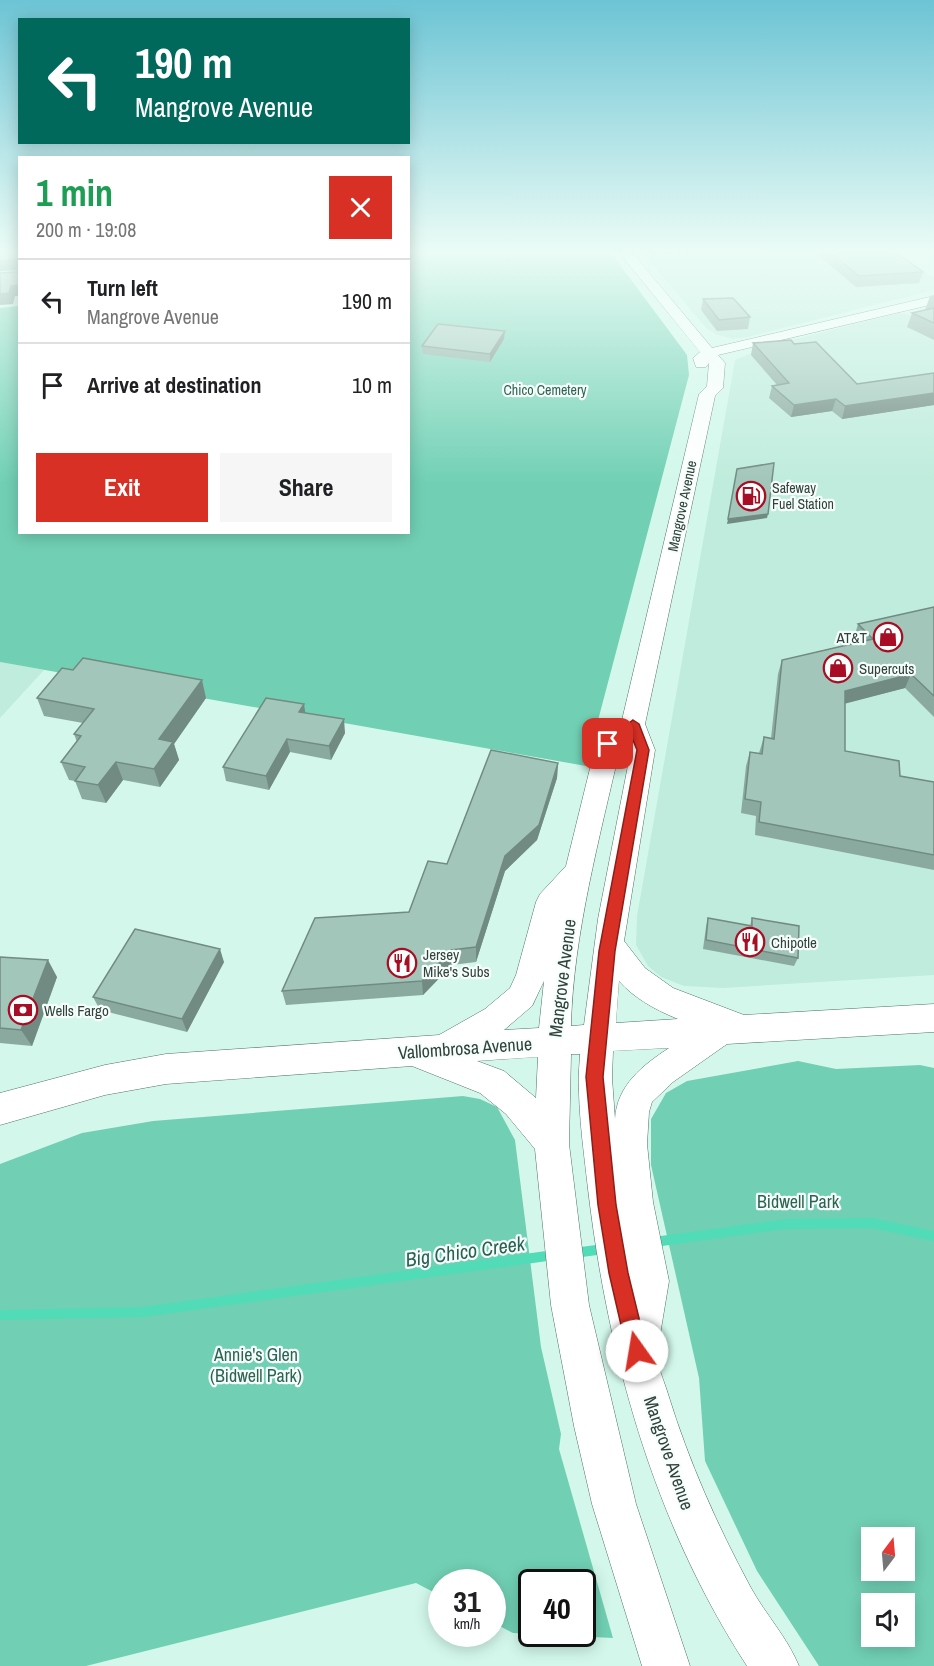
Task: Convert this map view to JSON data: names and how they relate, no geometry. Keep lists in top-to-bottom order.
{
  "streets": {
    "street": ["Mangrove Avenue", "Vallombrosa Avenue"]
  },
  "crossings": [
    ["Mangrove Avenue", "Vallombrosa Avenue"]
  ],
  "water": ["Big Chico Creek"],
  "parks": ["Chico Cemetery", "Bidwell Park", "Annie's Glen (Bidwell Park)"],
  "places": {
    "fuel station": ["Safeway Fuel Station"],
    "shop": ["AT&T", "Supercuts"],
    "restaurant": ["Chipotle", "Jersey Mike's Subs"],
    "bank": ["Wells Fargo"]
  },
  "north": "top",
  "page": {
    "turn": ["190 m", "Mangrove Avenue"],
    "heading": ["1 min", "200 m · 19:08"],
    "list": [
      {
        "name": "Turn left",
        "note": "Mangrove Avenue",
        "value": "190 m"
      },
      {
        "name": "Arrive at destination",
        "value": "10 m"
      }
    ],
    "buttons": ["Exit", "Share"],
    "speed": "31 km/h",
    "limit": "40"
  }
}
